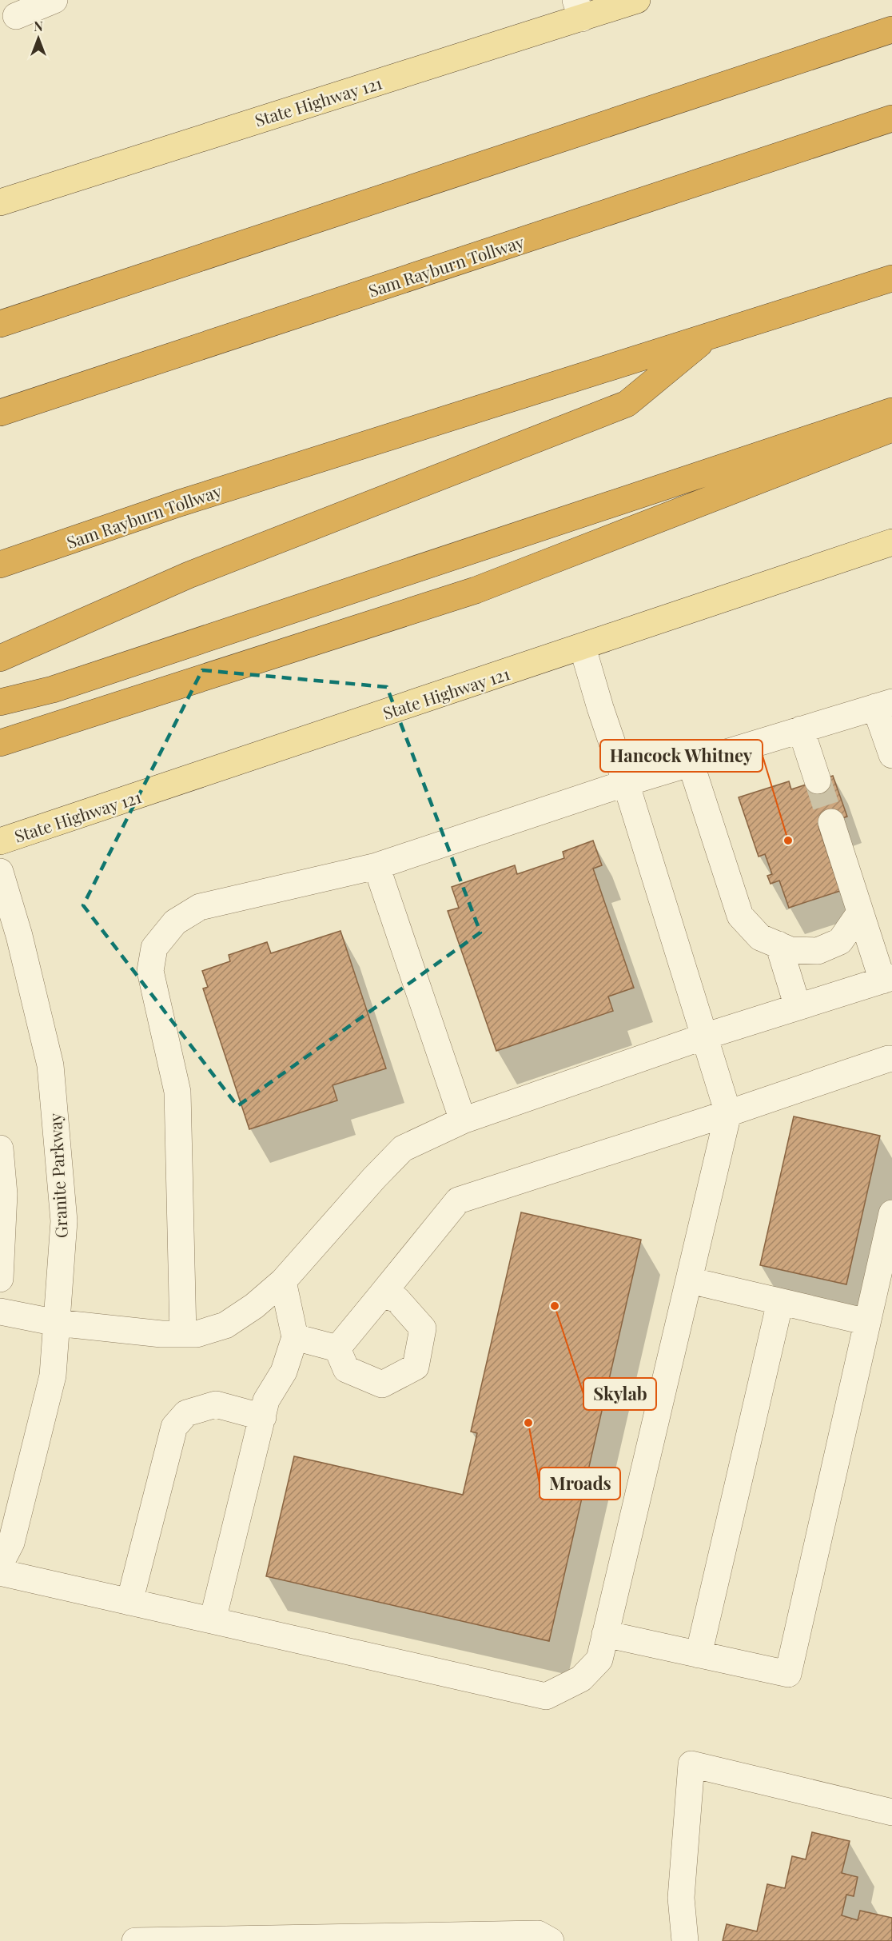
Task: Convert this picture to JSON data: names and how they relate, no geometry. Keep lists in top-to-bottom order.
{
  "streets": {
    "highway": ["Sam Rayburn Tollway"],
    "main road": ["State Highway 121"],
    "street": ["Granite Parkway"]
  },
  "places": ["Hancock Whitney", "Skylab", "Mroads"],
  "north": "top"
}
